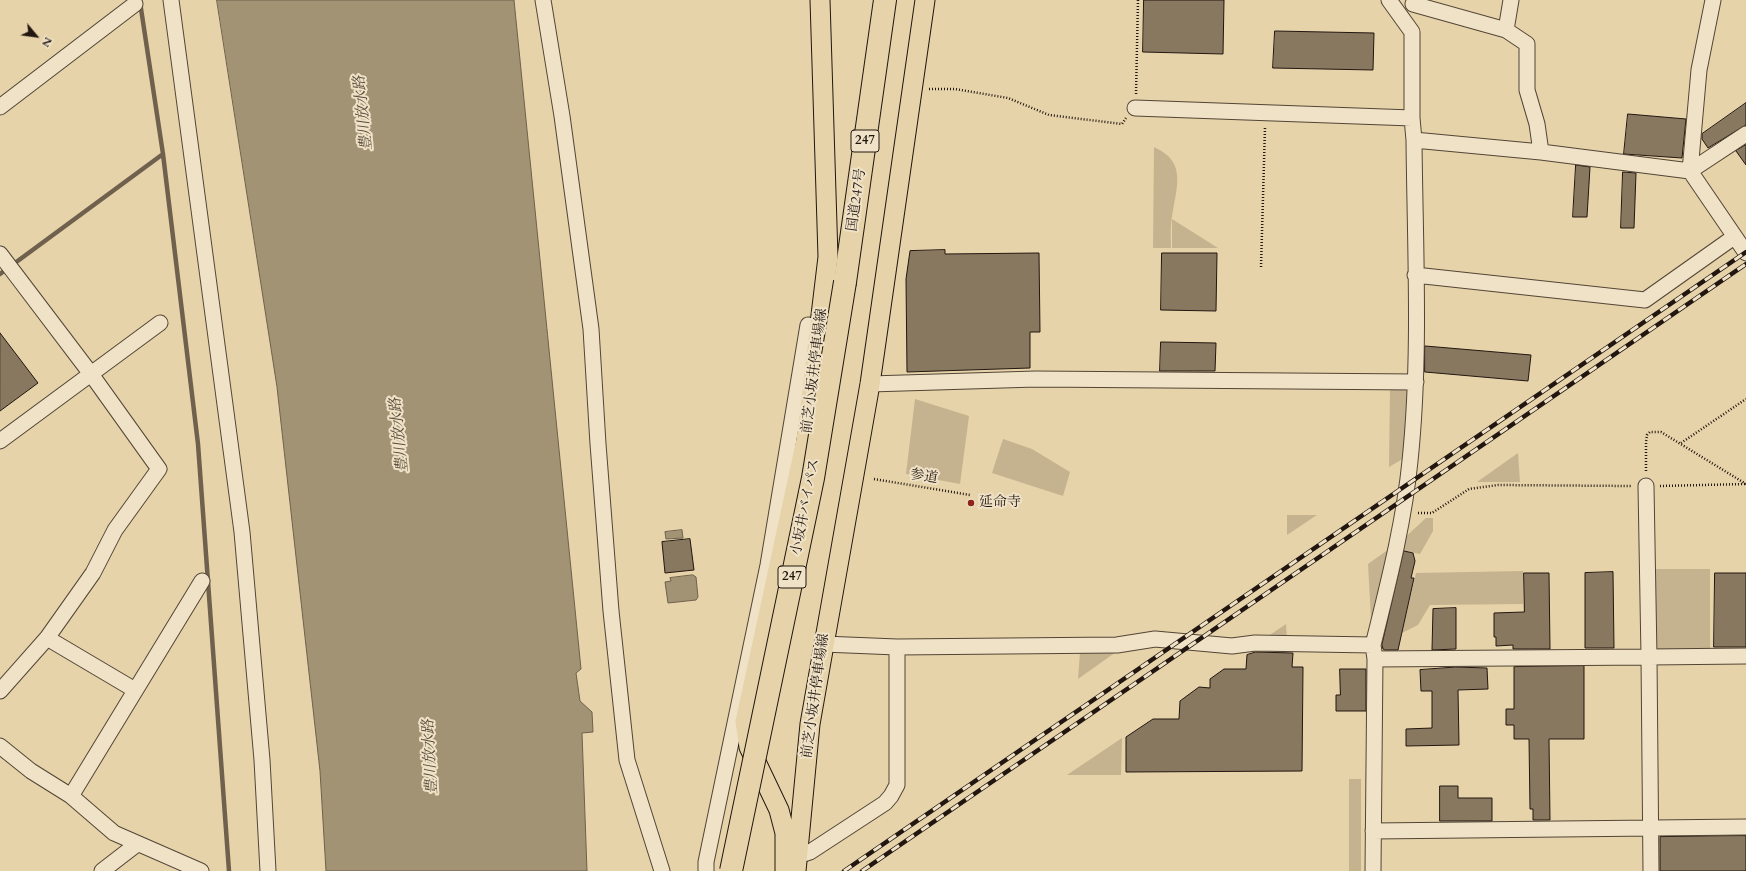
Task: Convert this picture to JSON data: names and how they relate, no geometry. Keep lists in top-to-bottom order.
{
  "streets": {
    "highway": ["247", "国道247号", "小坂井バイパス"],
    "main road": ["前芝小坂井停車場線"],
    "path": ["参道"]
  },
  "crossings": [
    ["国道247号", "小坂井バイパス"]
  ],
  "water": ["豊川放水路"],
  "places": ["延命寺"],
  "north": "bottom right"
}
